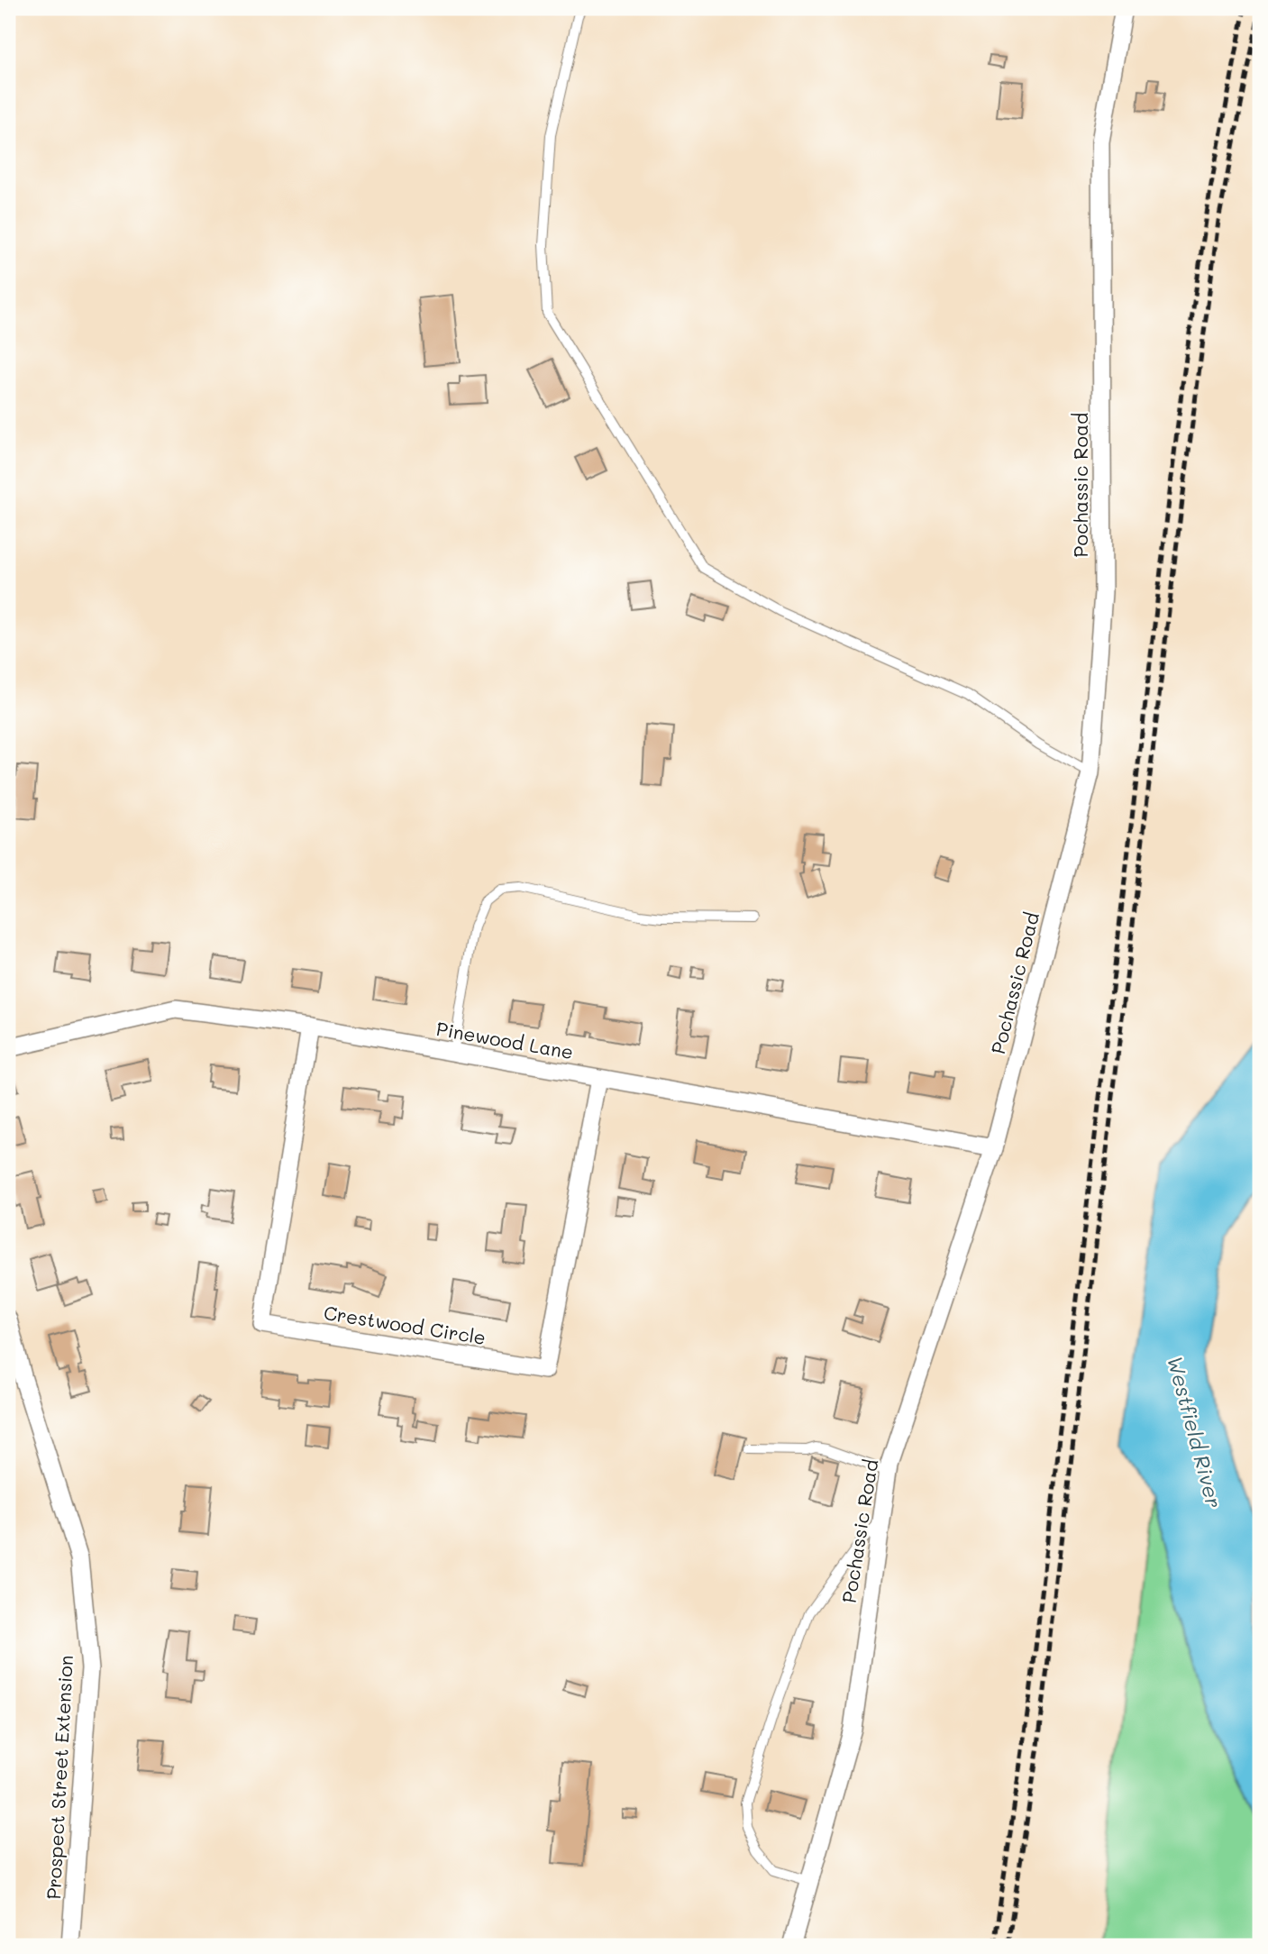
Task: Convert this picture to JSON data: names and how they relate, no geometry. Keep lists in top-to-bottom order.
{
  "streets": {
    "street": [
      "Pochassic Road",
      "Pinewood Lane",
      "Crestwood Circle",
      "Prospect Street Extension"
    ]
  },
  "crossings": [
    ["Pochassic Road", "Pinewood Lane"],
    ["Pinewood Lane", "Crestwood Circle"]
  ],
  "water": ["Westfield River"]
}
